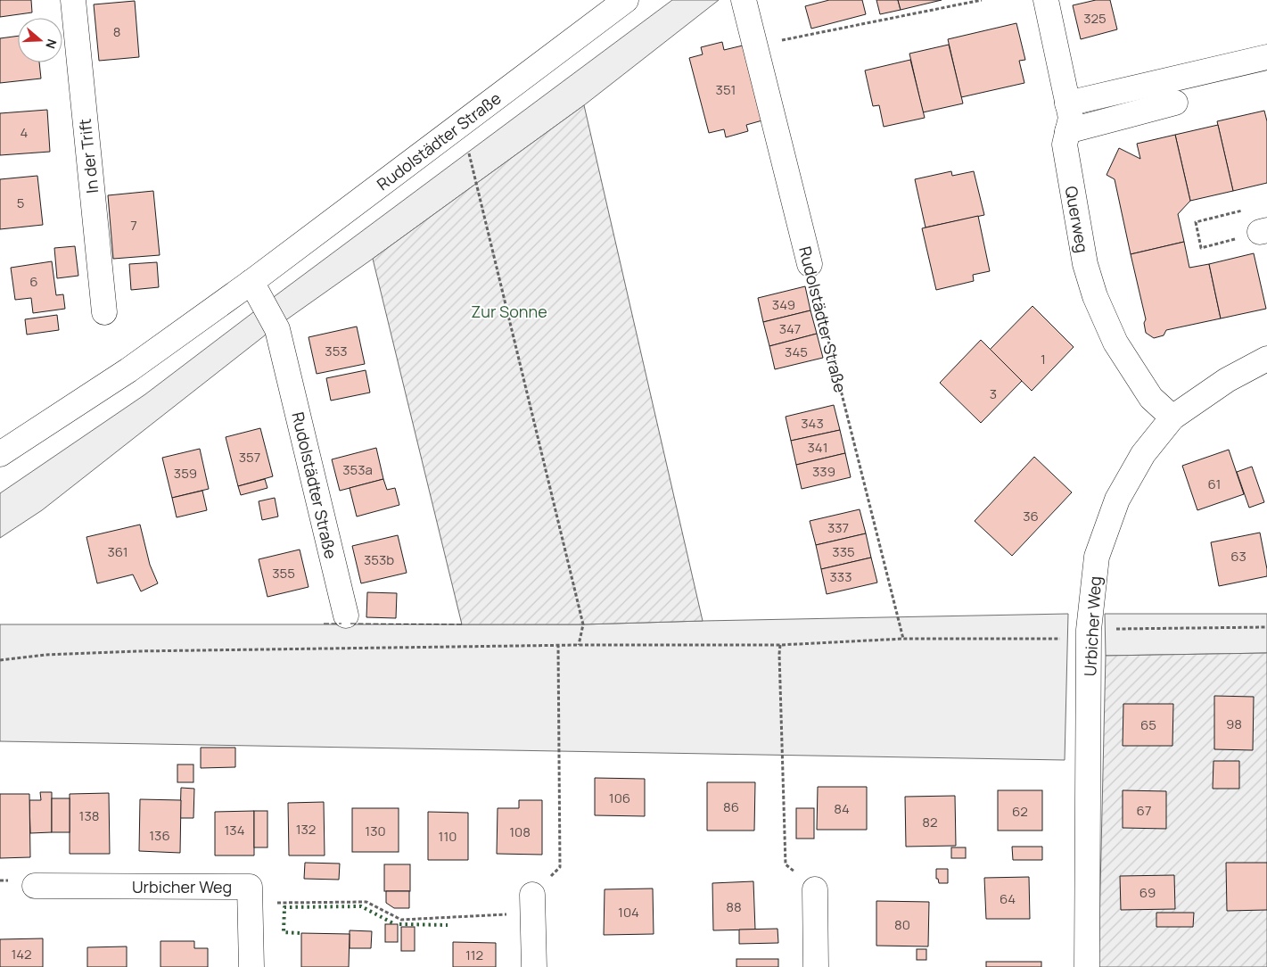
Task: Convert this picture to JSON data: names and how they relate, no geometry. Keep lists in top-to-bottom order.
{
  "streets": {
    "street": [
      "Rudolstädter Straße",
      "In der Trift",
      "Querweg",
      "Urbicher Weg"
    ]
  },
  "crossings": [
    ["Querweg", "Urbicher Weg"]
  ],
  "parks": ["Zur Sonne"],
  "house_numbers": [
    "325",
    "8",
    "351",
    "4",
    "5",
    "7",
    "6",
    "349",
    "347",
    "353",
    "345",
    "1",
    "3",
    "343",
    "341",
    "357",
    "353a",
    "339",
    "359",
    "61",
    "36",
    "337",
    "361",
    "335",
    "63",
    "353b",
    "355",
    "333",
    "98",
    "65",
    "106",
    "86",
    "84",
    "67",
    "62",
    "138",
    "82",
    "132",
    "134",
    "130",
    "108",
    "136",
    "110",
    "69",
    "64",
    "88",
    "104",
    "80",
    "142",
    "112"
  ],
  "north": "right"
}
